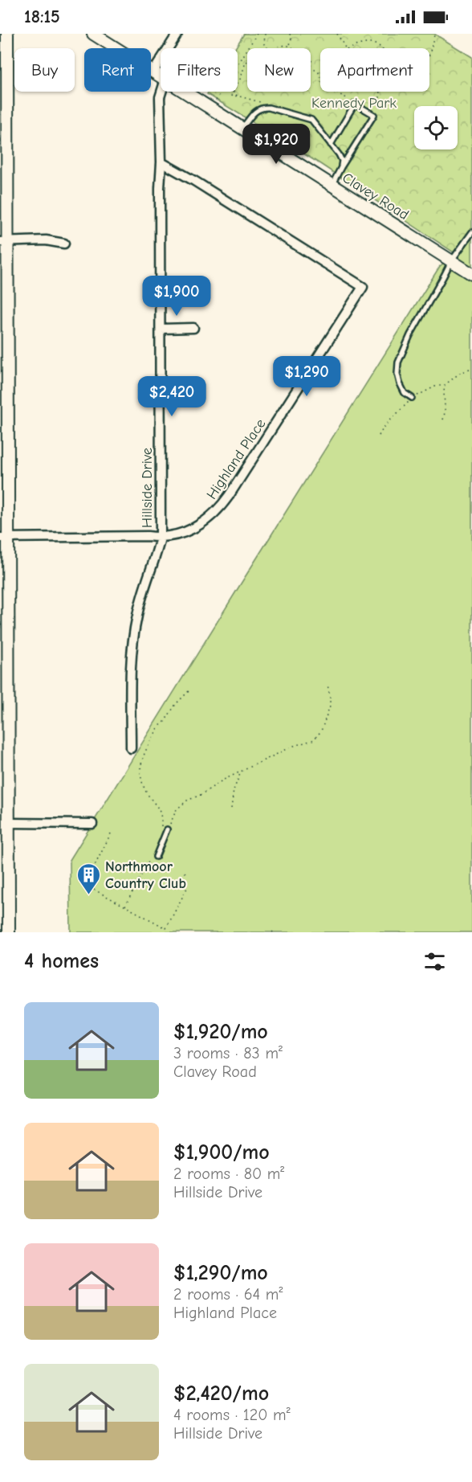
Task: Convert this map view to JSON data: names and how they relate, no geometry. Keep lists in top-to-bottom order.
{
  "streets": {
    "main road": ["Clavey Road"],
    "street": ["Highland Place", "Hillside Drive"]
  },
  "crossings": [
    ["Highland Place", "Hillside Drive"]
  ],
  "parks": ["Kennedy Park"],
  "places": {
    "building": ["Northmoor Country Club"]
  },
  "page": {
    "status": "18:15",
    "chip": [
      "Buy",
      "Rent",
      "Filters",
      "New",
      "Apartment"
    ],
    "price": [
      "$1,920",
      "$1,900",
      "$1,290",
      "$2,420"
    ],
    "heading": "4 homes",
    "list": [
      {
        "name": "$1,920/mo",
        "note": "3 rooms · 83 m² · Clavey Road"
      },
      {
        "name": "$1,900/mo",
        "note": "2 rooms · 80 m² · Hillside Drive"
      },
      {
        "name": "$1,290/mo",
        "note": "2 rooms · 64 m² · Highland Place"
      },
      {
        "name": "$2,420/mo",
        "note": "4 rooms · 120 m² · Hillside Drive"
      }
    ]
  }
}
